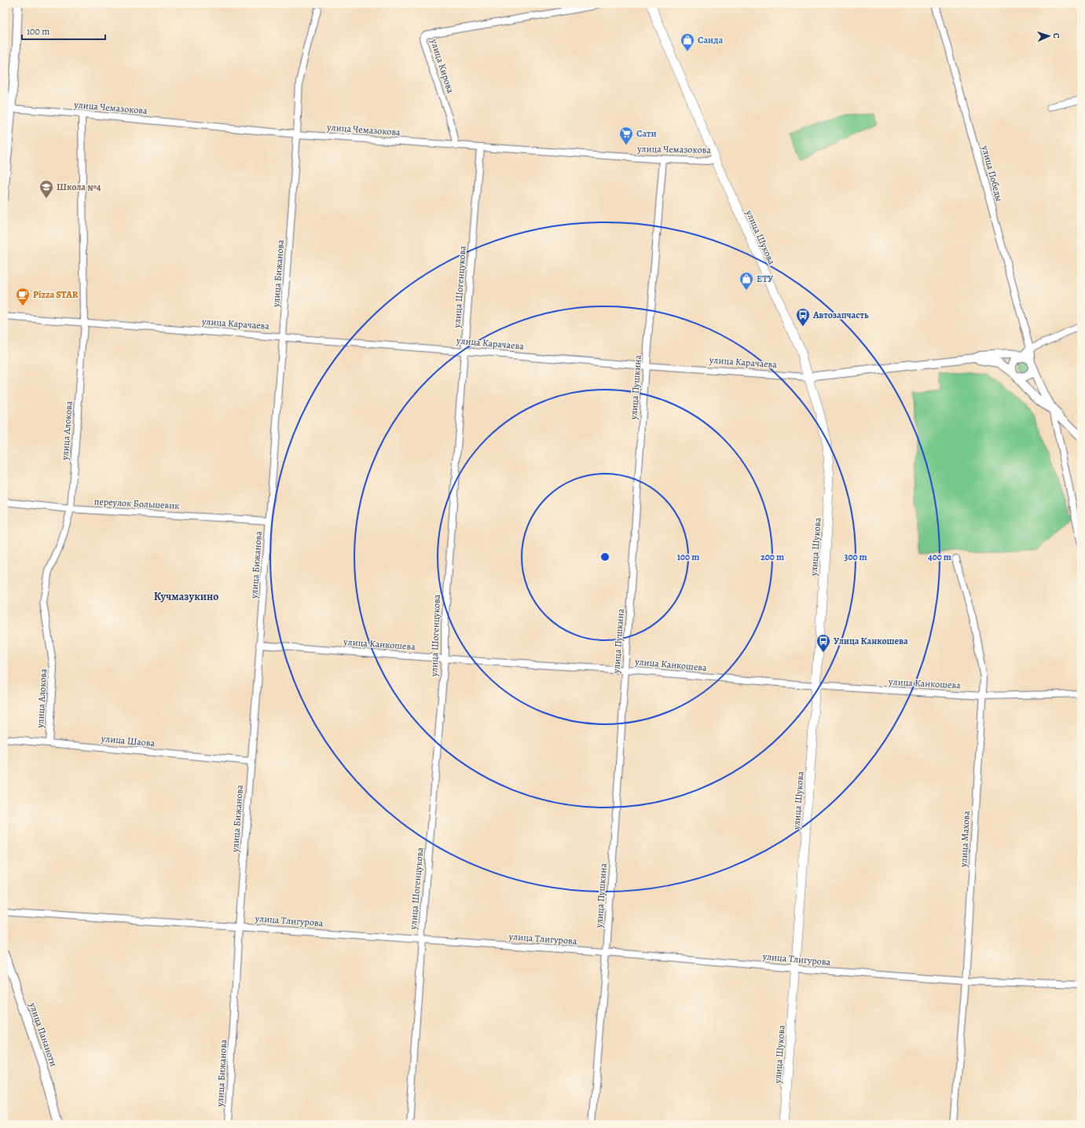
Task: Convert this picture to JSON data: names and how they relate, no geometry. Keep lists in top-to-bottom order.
{
  "streets": {
    "main road": ["улица Шукова"],
    "street": [
      "улица Кирова",
      "улица Чемазокова",
      "улица Победы",
      "улица Бижанова",
      "улица Шогенцукова",
      "улица Карачаева",
      "улица Пушкина",
      "улица Алокова",
      "переулок Большевик",
      "улица Канкошева",
      "улица Шаова",
      "улица Махова",
      "улица Тлигурова",
      "улица Панаиоти"
    ]
  },
  "crossings": [
    ["улица Кирова", "улица Чемазокова"],
    ["улица Чемазокова", "улица Шукова"],
    ["улица Чемазокова", "улица Бижанова"],
    ["улица Чемазокова", "улица Шогенцукова"],
    ["улица Чемазокова", "улица Пушкина"],
    ["улица Чемазокова", "улица Алокова"],
    ["улица Шукова", "улица Карачаева"],
    ["улица Шукова", "улица Канкошева"],
    ["улица Шукова", "улица Тлигурова"],
    ["улица Бижанова", "улица Карачаева"],
    ["улица Бижанова", "переулок Большевик"],
    ["улица Бижанова", "улица Канкошева"],
    ["улица Бижанова", "улица Шаова"],
    ["улица Бижанова", "улица Тлигурова"],
    ["улица Шогенцукова", "улица Карачаева"],
    ["улица Шогенцукова", "улица Канкошева"],
    ["улица Шогенцукова", "улица Тлигурова"],
    ["улица Карачаева", "улица Пушкина"],
    ["улица Карачаева", "улица Алокова"],
    ["улица Пушкина", "улица Канкошева"],
    ["улица Пушкина", "улица Тлигурова"],
    ["улица Алокова", "переулок Большевик"],
    ["улица Алокова", "улица Шаова"],
    ["улица Канкошева", "улица Махова"],
    ["улица Махова", "улица Тлигурова"]
  ],
  "districts": ["Кучмазукино"],
  "places": {
    "shop": ["Саида", "ЕТУ"],
    "supermarket": ["Сати"],
    "school or university": ["Школа №4"],
    "cafe": ["Pizza STAR"],
    "bus stop": ["Автозапчасть", "Улица Канкошева"]
  },
  "scale_bar": "100 m",
  "north": "right",
  "rings": [
    "100 m",
    "200 m",
    "300 m",
    "400 m"
  ]
}
